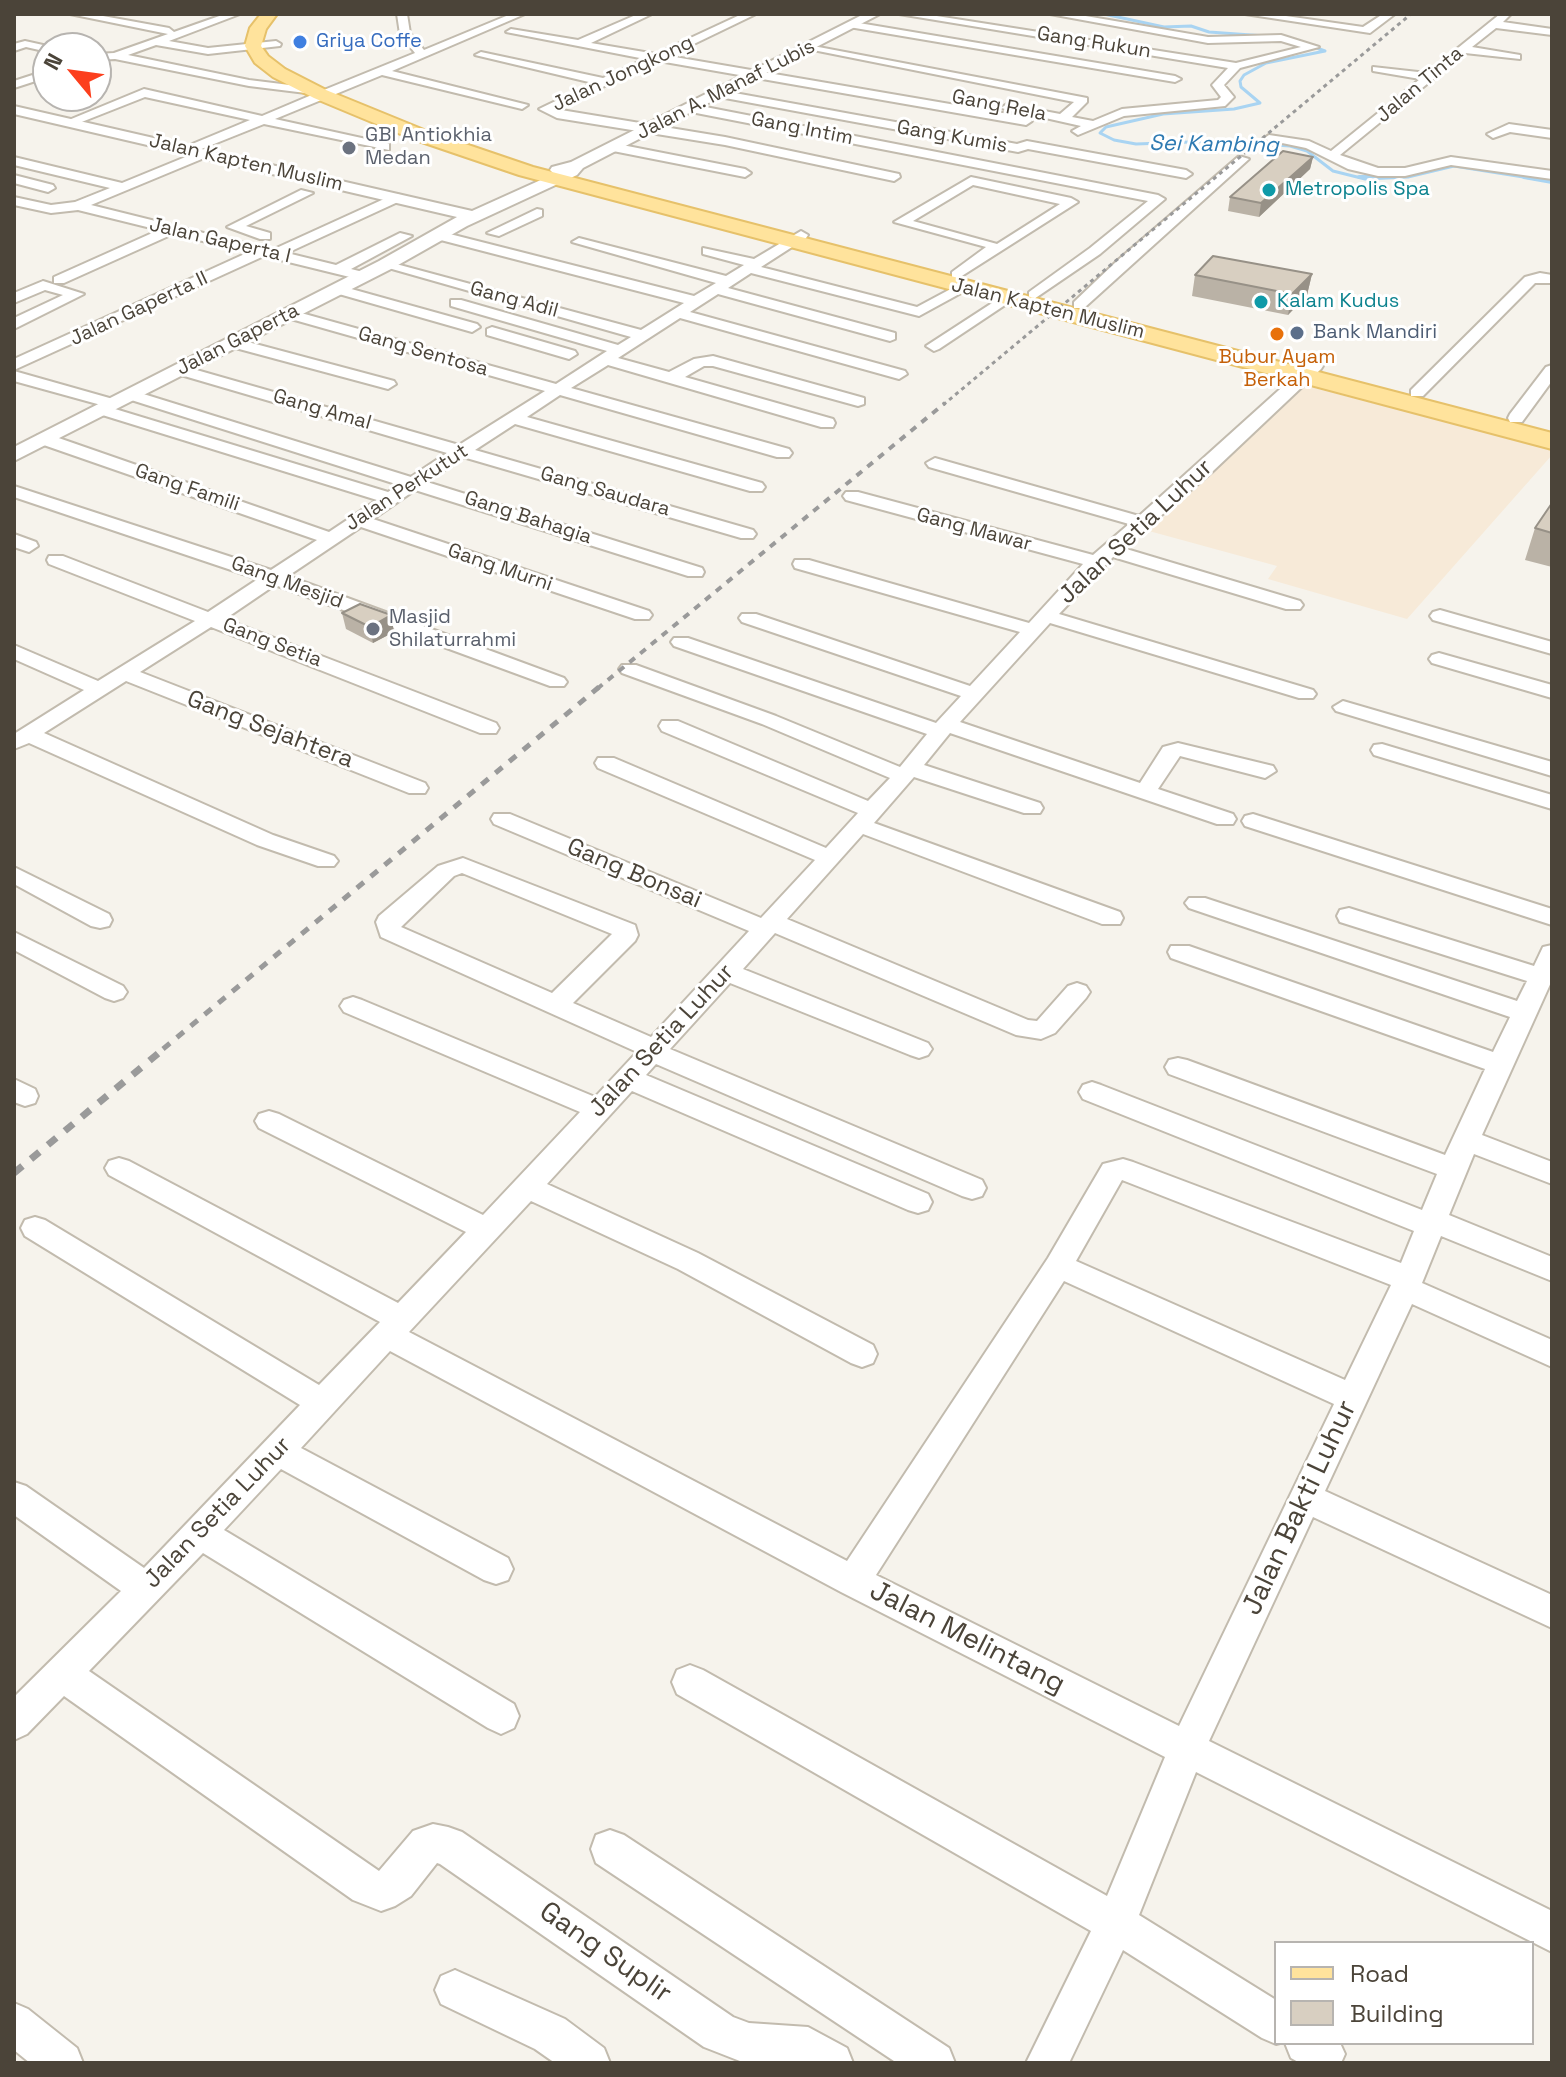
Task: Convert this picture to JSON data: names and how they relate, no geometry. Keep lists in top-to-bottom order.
{
  "streets": {
    "main road": ["Jalan Kapten Muslim"],
    "street": [
      "Gang Rukun",
      "Jalan Jongkong",
      "Jalan Tinta",
      "Jalan A. Manaf Lubis",
      "Gang Rela",
      "Gang Intim",
      "Gang Kumis",
      "Jalan Gaperta I",
      "Gang Adil",
      "Jalan Gaperta II",
      "Jalan Gaperta",
      "Gang Sentosa",
      "Gang Amal",
      "Gang Famili",
      "Jalan Perkutut",
      "Gang Saudara",
      "Gang Bahagia",
      "Gang Mawar",
      "Jalan Setia Luhur",
      "Gang Murni",
      "Gang Mesjid",
      "Gang Setia",
      "Gang Sejahtera",
      "Gang Bonsai",
      "Jalan Bakti Luhur",
      "Jalan Melintang",
      "Gang Suplir"
    ]
  },
  "crossings": [
    ["Jalan Jongkong", "Jalan A. Manaf Lubis"],
    ["Jalan A. Manaf Lubis", "Gang Rela"],
    ["Jalan A. Manaf Lubis", "Gang Intim"],
    ["Jalan A. Manaf Lubis", "Gang Kumis"],
    ["Jalan A. Manaf Lubis", "Jalan Kapten Muslim"],
    ["Jalan A. Manaf Lubis", "Jalan Gaperta"],
    ["Jalan Kapten Muslim", "Jalan Gaperta II"],
    ["Jalan Kapten Muslim", "Jalan Gaperta"],
    ["Jalan Kapten Muslim", "Jalan Perkutut"],
    ["Jalan Kapten Muslim", "Jalan Setia Luhur"],
    ["Jalan Gaperta I", "Jalan Gaperta II"],
    ["Jalan Gaperta I", "Jalan Gaperta"],
    ["Gang Adil", "Jalan Gaperta"],
    ["Gang Adil", "Jalan Perkutut"],
    ["Jalan Gaperta", "Gang Sentosa"],
    ["Jalan Gaperta", "Gang Amal"],
    ["Jalan Gaperta", "Gang Famili"],
    ["Jalan Gaperta", "Gang Bahagia"],
    ["Gang Sentosa", "Jalan Perkutut"],
    ["Gang Amal", "Jalan Perkutut"],
    ["Gang Amal", "Gang Saudara"],
    ["Gang Famili", "Jalan Perkutut"],
    ["Jalan Perkutut", "Gang Saudara"],
    ["Jalan Perkutut", "Gang Bahagia"],
    ["Jalan Perkutut", "Gang Murni"],
    ["Jalan Perkutut", "Gang Mesjid"],
    ["Jalan Perkutut", "Gang Setia"],
    ["Jalan Perkutut", "Gang Sejahtera"],
    ["Gang Mawar", "Jalan Setia Luhur"],
    ["Jalan Setia Luhur", "Gang Bonsai"],
    ["Jalan Setia Luhur", "Jalan Melintang"],
    ["Jalan Setia Luhur", "Gang Suplir"],
    ["Jalan Bakti Luhur", "Jalan Melintang"]
  ],
  "water": ["Sei Kambing"],
  "places": [
    "Griya Coffe",
    "GBI Antiokhia Medan",
    "Metropolis Spa",
    "Kalam Kudus",
    "Bank Mandiri",
    "Bubur Ayam Berkah",
    "Masjid Shilaturrahmi"
  ],
  "legend": ["Road", "Building"],
  "north": "top left"
}
